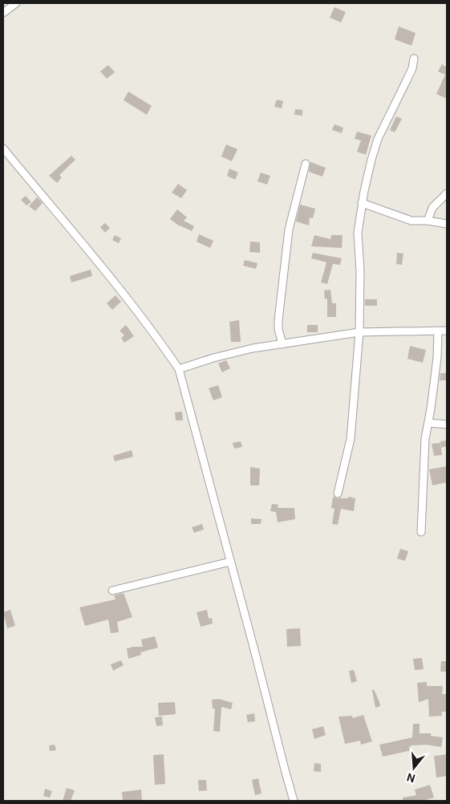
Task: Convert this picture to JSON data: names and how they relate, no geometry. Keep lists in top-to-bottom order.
{
  "north": "bottom"
}
